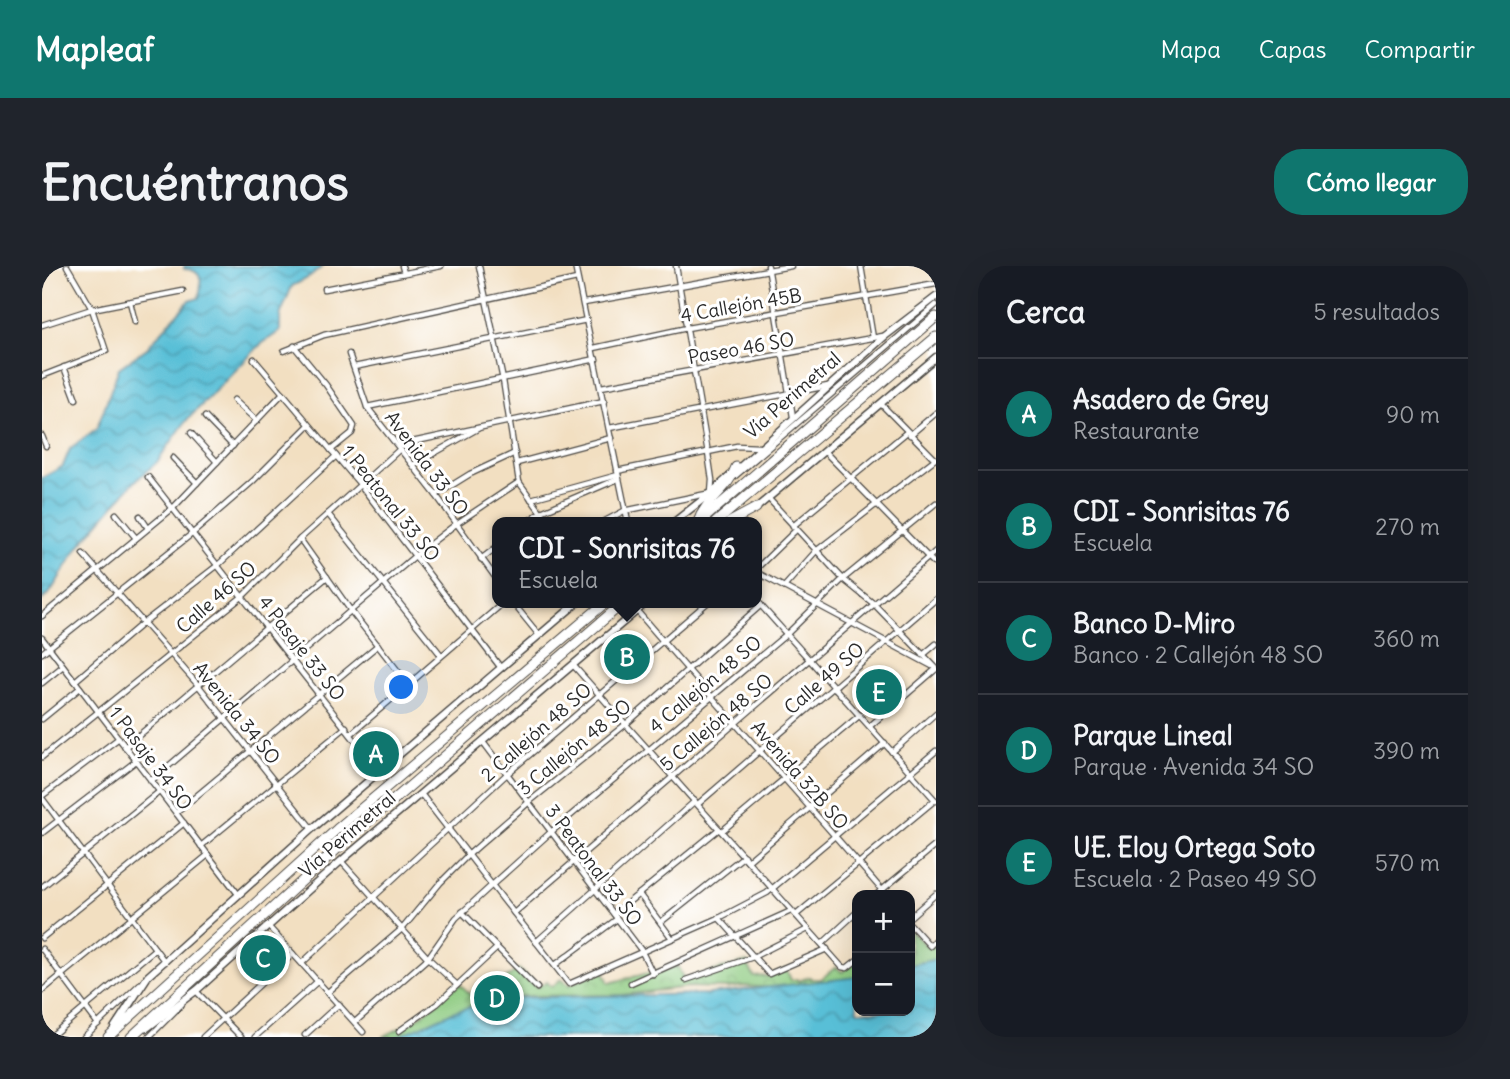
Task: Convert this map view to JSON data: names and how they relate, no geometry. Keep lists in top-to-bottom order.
{
  "streets": {
    "highway": ["Vía Perimetral"],
    "street": [
      "4 Callejón 45B",
      "Paseo 46 SO",
      "Avenida 33 SO",
      "1 Peatonal 33 SO",
      "Calle 46 SO",
      "4 Pasaje 33 SO",
      "Calle 49 SO",
      "4 Callejón 48 SO",
      "Avenida 34 SO",
      "5 Callejón 48 SO",
      "2 Callejón 48 SO",
      "3 Callejón 48 SO",
      "1 Pasaje 34 SO",
      "Avenida 32B SO",
      "3 Peatonal 33 SO"
    ]
  },
  "crossings": [
    ["Paseo 46 SO", "Vía Perimetral"],
    ["Vía Perimetral", "1 Peatonal 33 SO"],
    ["Vía Perimetral", "4 Pasaje 33 SO"],
    ["Vía Perimetral", "Avenida 34 SO"],
    ["Vía Perimetral", "1 Pasaje 34 SO"],
    ["Vía Perimetral", "Avenida 32B SO"],
    ["Vía Perimetral", "3 Peatonal 33 SO"],
    ["Avenida 33 SO", "Calle 46 SO"],
    ["1 Peatonal 33 SO", "Calle 46 SO"],
    ["Calle 46 SO", "4 Pasaje 33 SO"],
    ["Calle 46 SO", "Avenida 34 SO"],
    ["Calle 46 SO", "1 Pasaje 34 SO"],
    ["Calle 49 SO", "Avenida 32B SO"],
    ["Calle 49 SO", "3 Peatonal 33 SO"],
    ["4 Callejón 48 SO", "Avenida 32B SO"],
    ["4 Callejón 48 SO", "3 Peatonal 33 SO"],
    ["5 Callejón 48 SO", "Avenida 32B SO"],
    ["5 Callejón 48 SO", "3 Peatonal 33 SO"],
    ["2 Callejón 48 SO", "Avenida 32B SO"],
    ["2 Callejón 48 SO", "3 Peatonal 33 SO"],
    ["3 Callejón 48 SO", "Avenida 32B SO"],
    ["3 Callejón 48 SO", "3 Peatonal 33 SO"]
  ],
  "page": {
    "header": "Mapleaf",
    "nav": ["Mapa", "Capas", "Compartir"],
    "buttons": "Cómo llegar",
    "title": "Encuéntranos",
    "heading": ["Cerca", "5 resultados"],
    "list": [
      {
        "mark": "A",
        "name": "Asadero de Grey",
        "note": "Restaurante",
        "value": "90 m"
      },
      {
        "mark": "B",
        "name": "CDI - Sonrisitas 76",
        "note": "Escuela",
        "value": "270 m"
      },
      {
        "mark": "C",
        "name": "Banco D-Miro",
        "note": "Banco · 2 Callejón 48 SO",
        "value": "360 m"
      },
      {
        "mark": "D",
        "name": "Parque Lineal",
        "note": "Parque · Avenida 34 SO",
        "value": "390 m"
      },
      {
        "mark": "E",
        "name": "UE. Eloy Ortega Soto",
        "note": "Escuela · 2 Paseo 49 SO",
        "value": "570 m"
      }
    ],
    "popup": ["CDI - Sonrisitas 76", "Escuela"],
    "pins": [
      "B",
      "E",
      "A",
      "C",
      "D"
    ],
    "map_buttons": ["+", "−"]
  }
}
